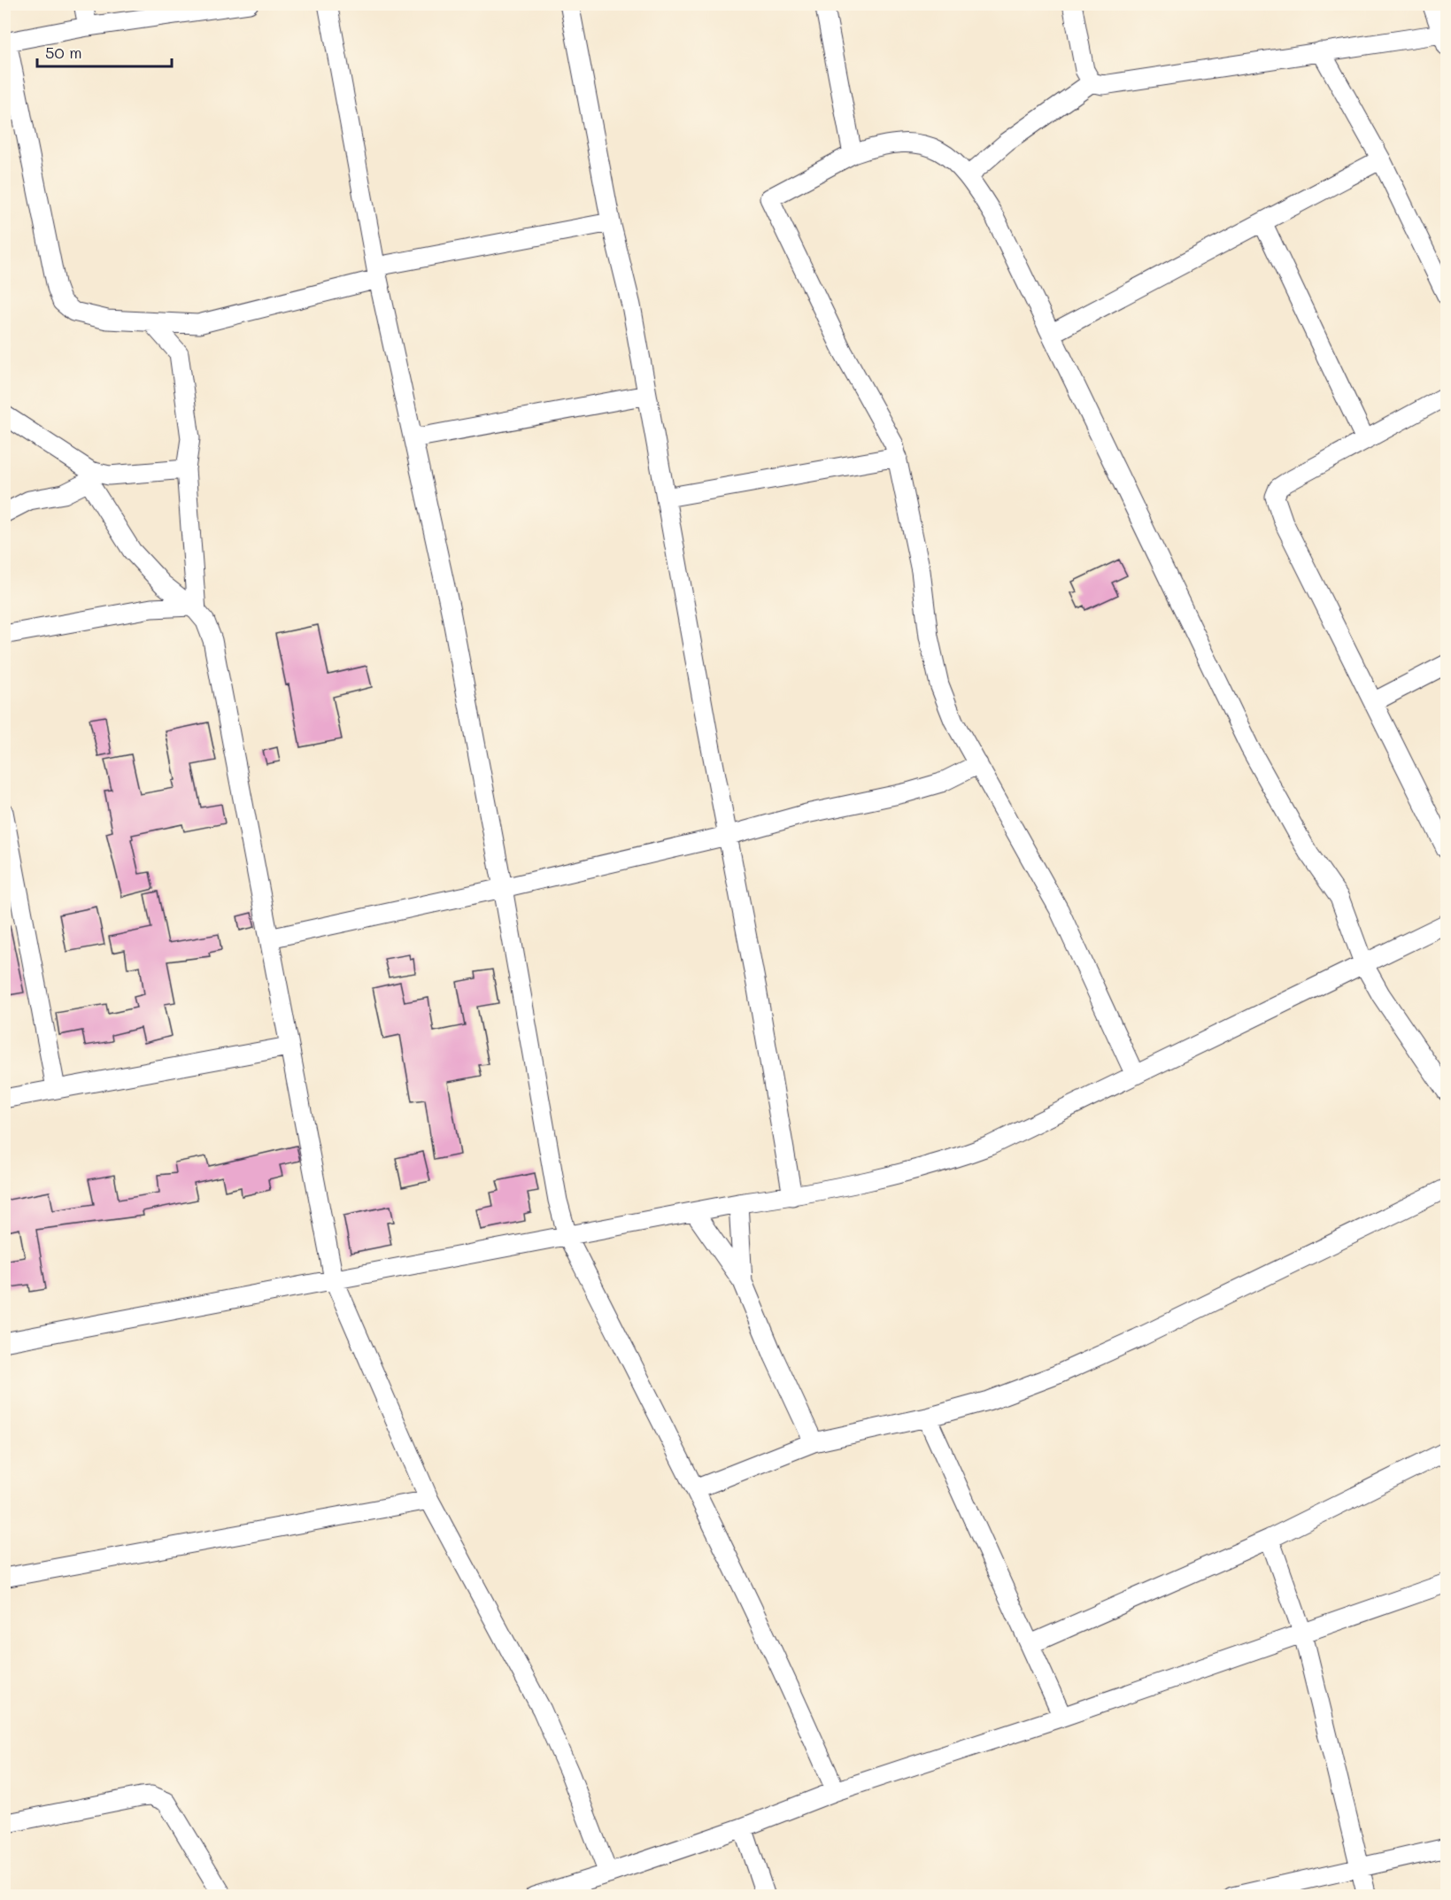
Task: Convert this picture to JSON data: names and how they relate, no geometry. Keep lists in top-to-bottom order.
{
  "scale_bar": "50 m"
}
